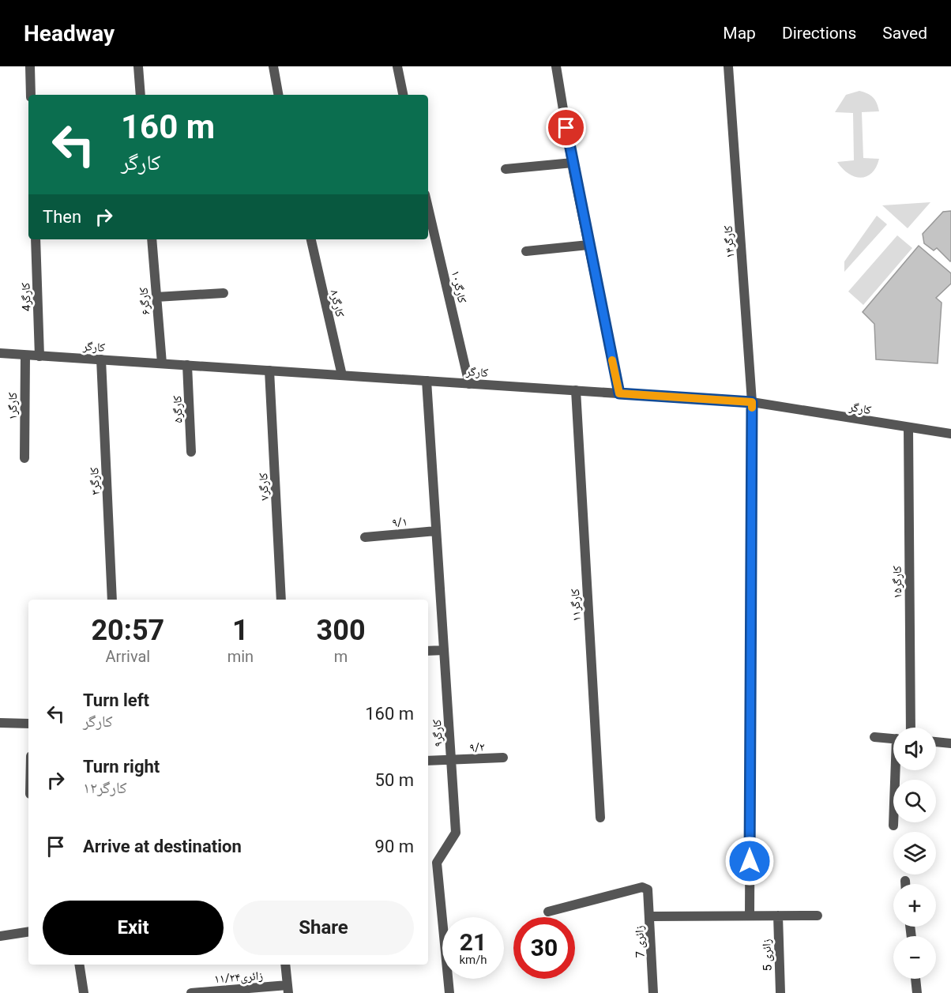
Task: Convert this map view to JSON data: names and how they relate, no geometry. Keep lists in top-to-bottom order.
{
  "streets": {
    "street": [
      "کارگر۱۴",
      "کارگر۱۰",
      "4کارگر",
      "کارگر۶",
      "کارگر۸",
      "کارگر",
      "کارگر۱",
      "کارگر۵",
      "کارگر۳",
      "کارگر۷",
      "۹/۱",
      "کارگر۱۵",
      "کارگر۱۱",
      "کارگر۹",
      "۹/۲",
      "زائری 7",
      "5 زائری",
      "زائری۱۱/۲۴"
    ]
  },
  "crossings": [
    ["کارگر۱۴", "کارگر"],
    ["کارگر۱۰", "کارگر"],
    ["4کارگر", "کارگر"],
    ["کارگر۶", "کارگر"],
    ["کارگر۸", "کارگر"],
    ["کارگر", "کارگر۱"],
    ["کارگر", "کارگر۵"],
    ["کارگر", "کارگر۳"],
    ["کارگر", "کارگر۷"],
    ["کارگر", "کارگر۱۵"],
    ["کارگر", "کارگر۱۱"],
    ["کارگر", "کارگر۹"],
    ["۹/۱", "کارگر۹"],
    ["کارگر۹", "۹/۲"]
  ],
  "page": {
    "header": "Headway",
    "nav": ["Map", "Directions", "Saved"],
    "turn": ["160 m", "کارگر"],
    "then": "Then",
    "eta": [
      "20:57",
      "Arrival",
      "1",
      "min",
      "300",
      "m"
    ],
    "list": [
      {
        "name": "Turn left",
        "note": "کارگر",
        "value": "160 m"
      },
      {
        "name": "Turn right",
        "note": "کارگر۱۲",
        "value": "50 m"
      },
      {
        "name": "Arrive at destination",
        "value": "90 m"
      }
    ],
    "map_buttons": ["+", "−"],
    "buttons": ["Exit", "Share"],
    "speed": "21 km/h",
    "limit": "30"
  }
}
